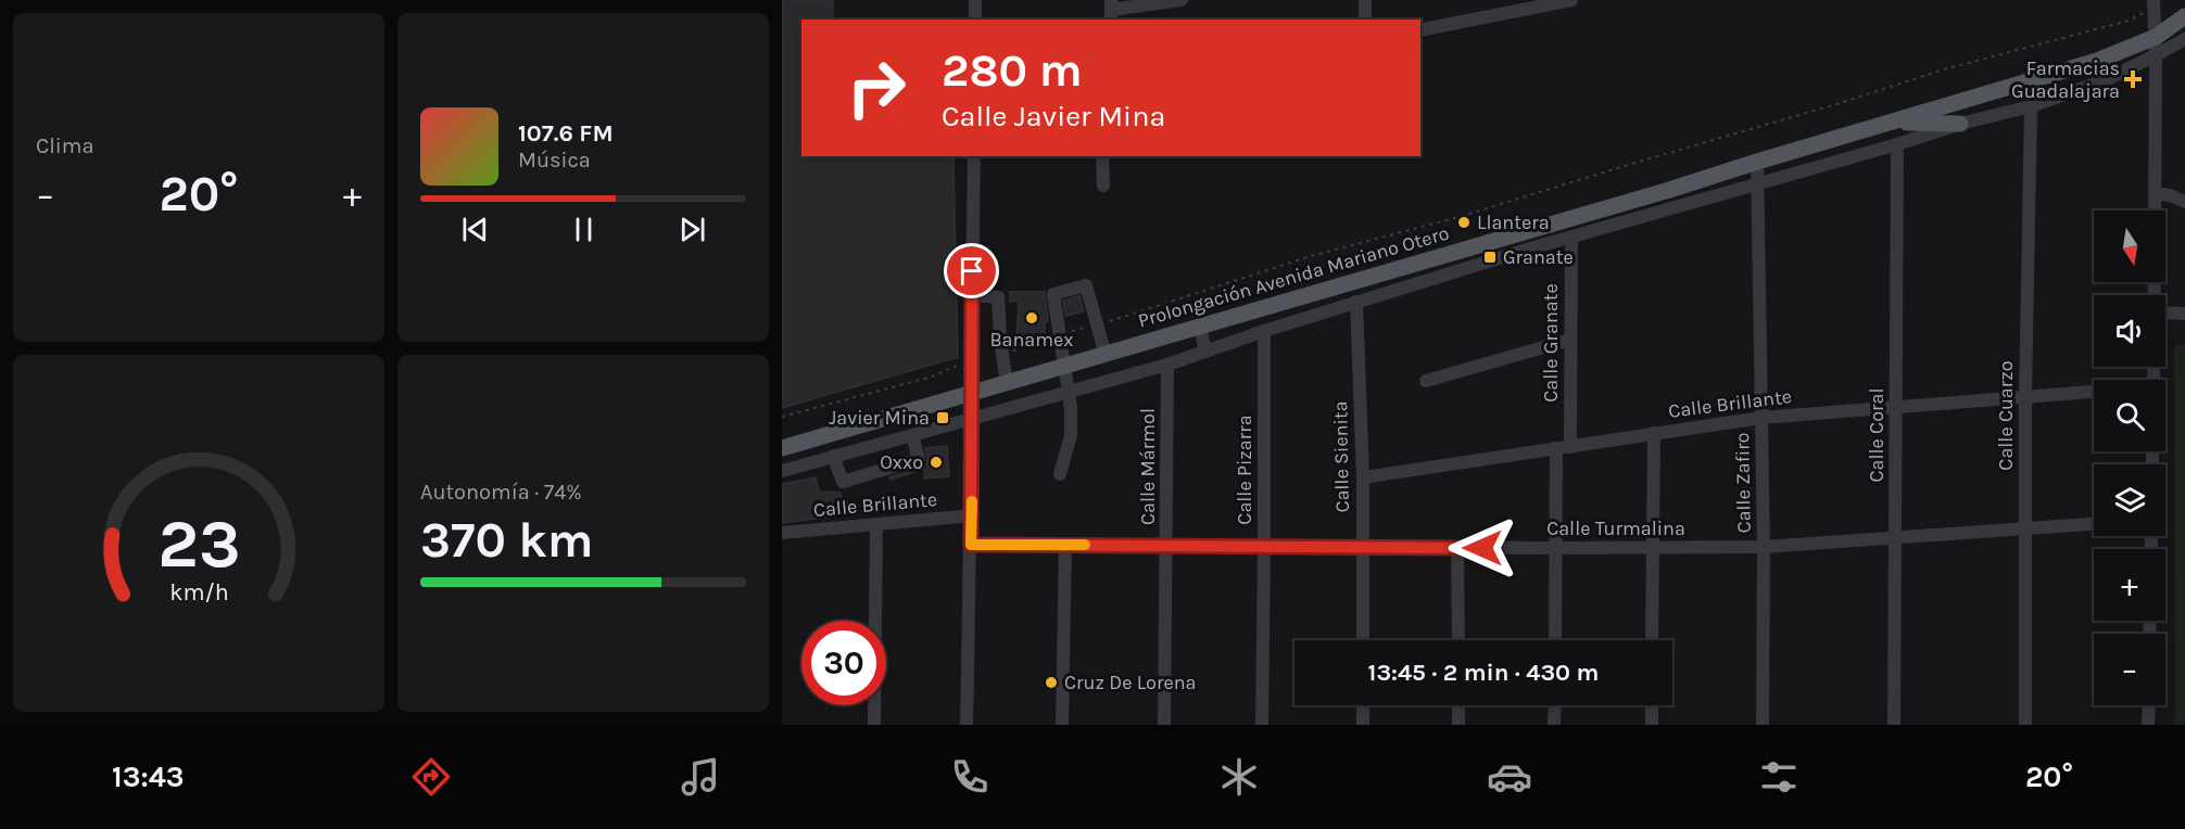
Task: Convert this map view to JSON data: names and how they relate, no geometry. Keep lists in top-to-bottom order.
{
  "streets": {
    "main road": ["Prolongación Avenida Mariano Otero"],
    "street": [
      "Calle Granate",
      "Calle Brillante",
      "Calle Cuarzo",
      "Calle Coral",
      "Calle Sienita",
      "Calle Mármol",
      "Calle Pizarra",
      "Calle Zafiro",
      "Calle Turmalina"
    ]
  },
  "crossings": [
    ["Prolongación Avenida Mariano Otero", "Calle Zafiro"],
    ["Calle Granate", "Calle Brillante"],
    ["Calle Granate", "Calle Turmalina"],
    ["Calle Brillante", "Calle Cuarzo"],
    ["Calle Brillante", "Calle Coral"],
    ["Calle Brillante", "Calle Sienita"],
    ["Calle Brillante", "Calle Zafiro"],
    ["Calle Cuarzo", "Calle Turmalina"],
    ["Calle Coral", "Calle Turmalina"],
    ["Calle Sienita", "Calle Turmalina"],
    ["Calle Mármol", "Calle Turmalina"],
    ["Calle Pizarra", "Calle Turmalina"],
    ["Calle Zafiro", "Calle Turmalina"]
  ],
  "places": {
    "health": ["Farmacias Guadalajara"],
    "other": [
      "Llantera",
      "Banamex",
      "Oxxo",
      "Cruz De Lorena"
    ],
    "transit": ["Granate", "Javier Mina"]
  },
  "north": "bottom",
  "page": {
    "tile": [
      "Clima",
      ["Autonomía · 74%", "370 km"]
    ],
    "turn": ["280 m", "Calle Javier Mina"],
    "song": ["107.6 FM", "Música"],
    "heat": ["−", "20°", "+"],
    "map_buttons": ["+", "−"],
    "limit": "30",
    "trip": "13:45 · 2 min · 430 m",
    "tabs": ["13:43", "20°"],
    "gauge": ["23", "km/h"]
  }
}
